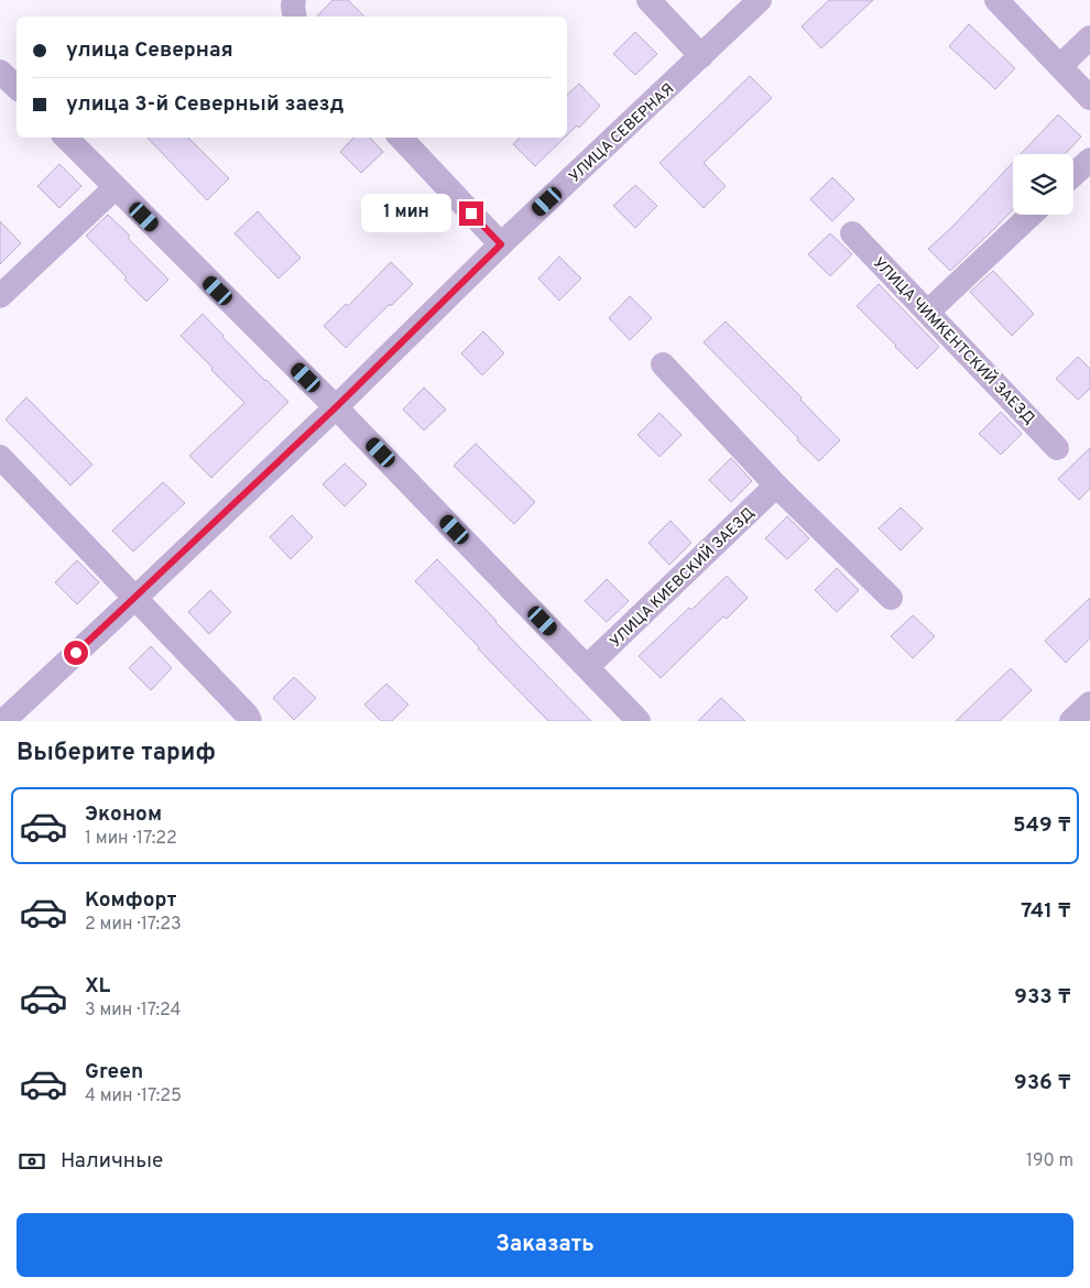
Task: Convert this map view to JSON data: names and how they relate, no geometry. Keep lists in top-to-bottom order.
{
  "streets": {
    "street": ["УЛИЦА СЕВЕРНАЯ", "УЛИЦА ЧИМКЕНТСКИЙ ЗАЕЗД", "УЛИЦА КИЕВСКИЙ ЗАЕЗД"]
  },
  "page": {
    "banner": ["улица Северная", "улица 3-й Северный заезд"],
    "bubble": "1 мин",
    "heading": "Выберите тариф",
    "list": [
      {
        "name": "Эконом",
        "note": "1 мин · 17:22",
        "value": "549 ₸"
      },
      {
        "name": "Комфорт",
        "note": "2 мин · 17:23",
        "value": "741 ₸"
      },
      {
        "name": "XL",
        "note": "3 мин · 17:24",
        "value": "933 ₸"
      },
      {
        "name": "Green",
        "note": "4 мин · 17:25",
        "value": "936 ₸"
      }
    ],
    "pay": ["Наличные", "190 m"],
    "buttons": "Заказать"
  }
}
